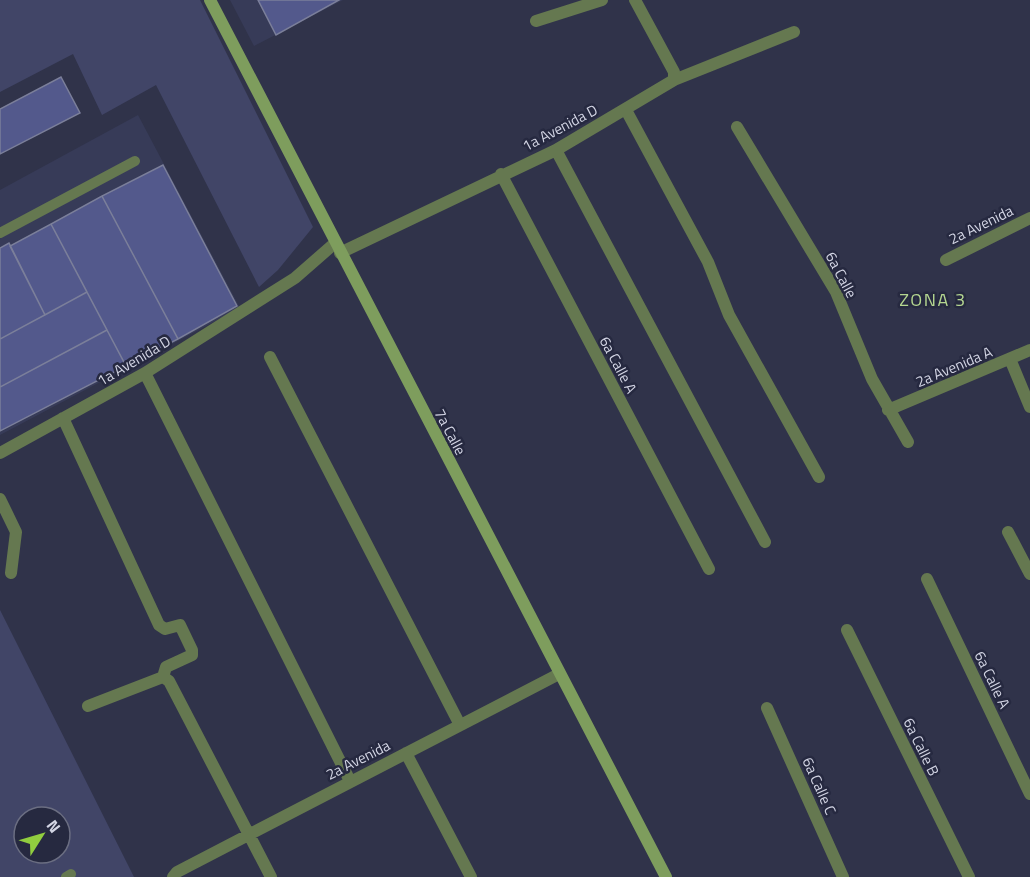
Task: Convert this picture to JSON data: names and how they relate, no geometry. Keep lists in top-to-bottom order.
{
  "streets": {
    "street": [
      "1a Avenida D",
      "2a Avenida",
      "6a Calle",
      "6a Calle A",
      "2a Avenida A",
      "7a Calle",
      "6a Calle B",
      "6a Calle C"
    ]
  },
  "crossings": [
    ["1a Avenida D", "6a Calle A"],
    ["1a Avenida D", "7a Calle"],
    ["2a Avenida", "7a Calle"],
    ["6a Calle", "2a Avenida A"]
  ],
  "districts": ["ZONA 3"],
  "north": "top right"
}
